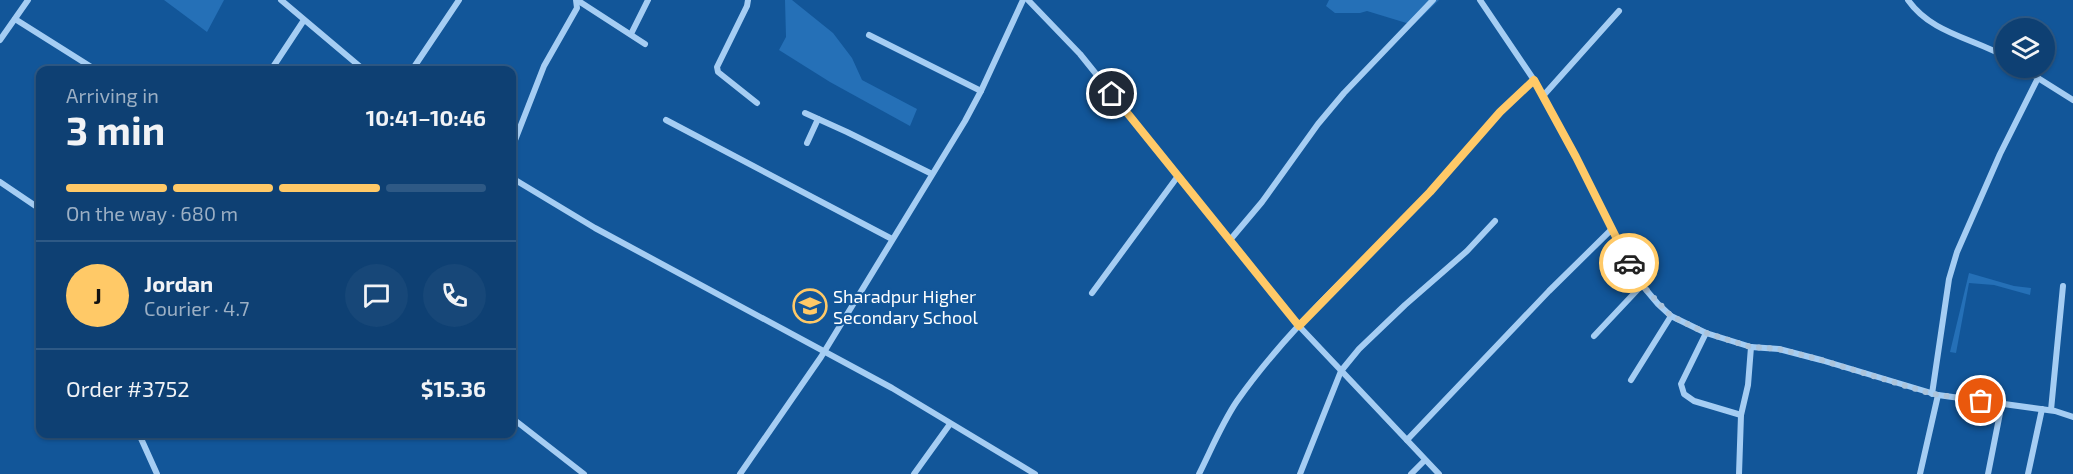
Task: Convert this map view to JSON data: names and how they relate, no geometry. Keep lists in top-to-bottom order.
{
  "places": {
    "school or university": ["Sharadpur Higher Secondary School"]
  },
  "page": {
    "heading": ["3 min", "Arriving in", "10:41–10:46"],
    "panel": [
      "Jordan",
      "Courier · 4.7",
      "Order #3752",
      "$15.36"
    ],
    "bar": "On the way · 680 m",
    "round": "J"
  }
}
